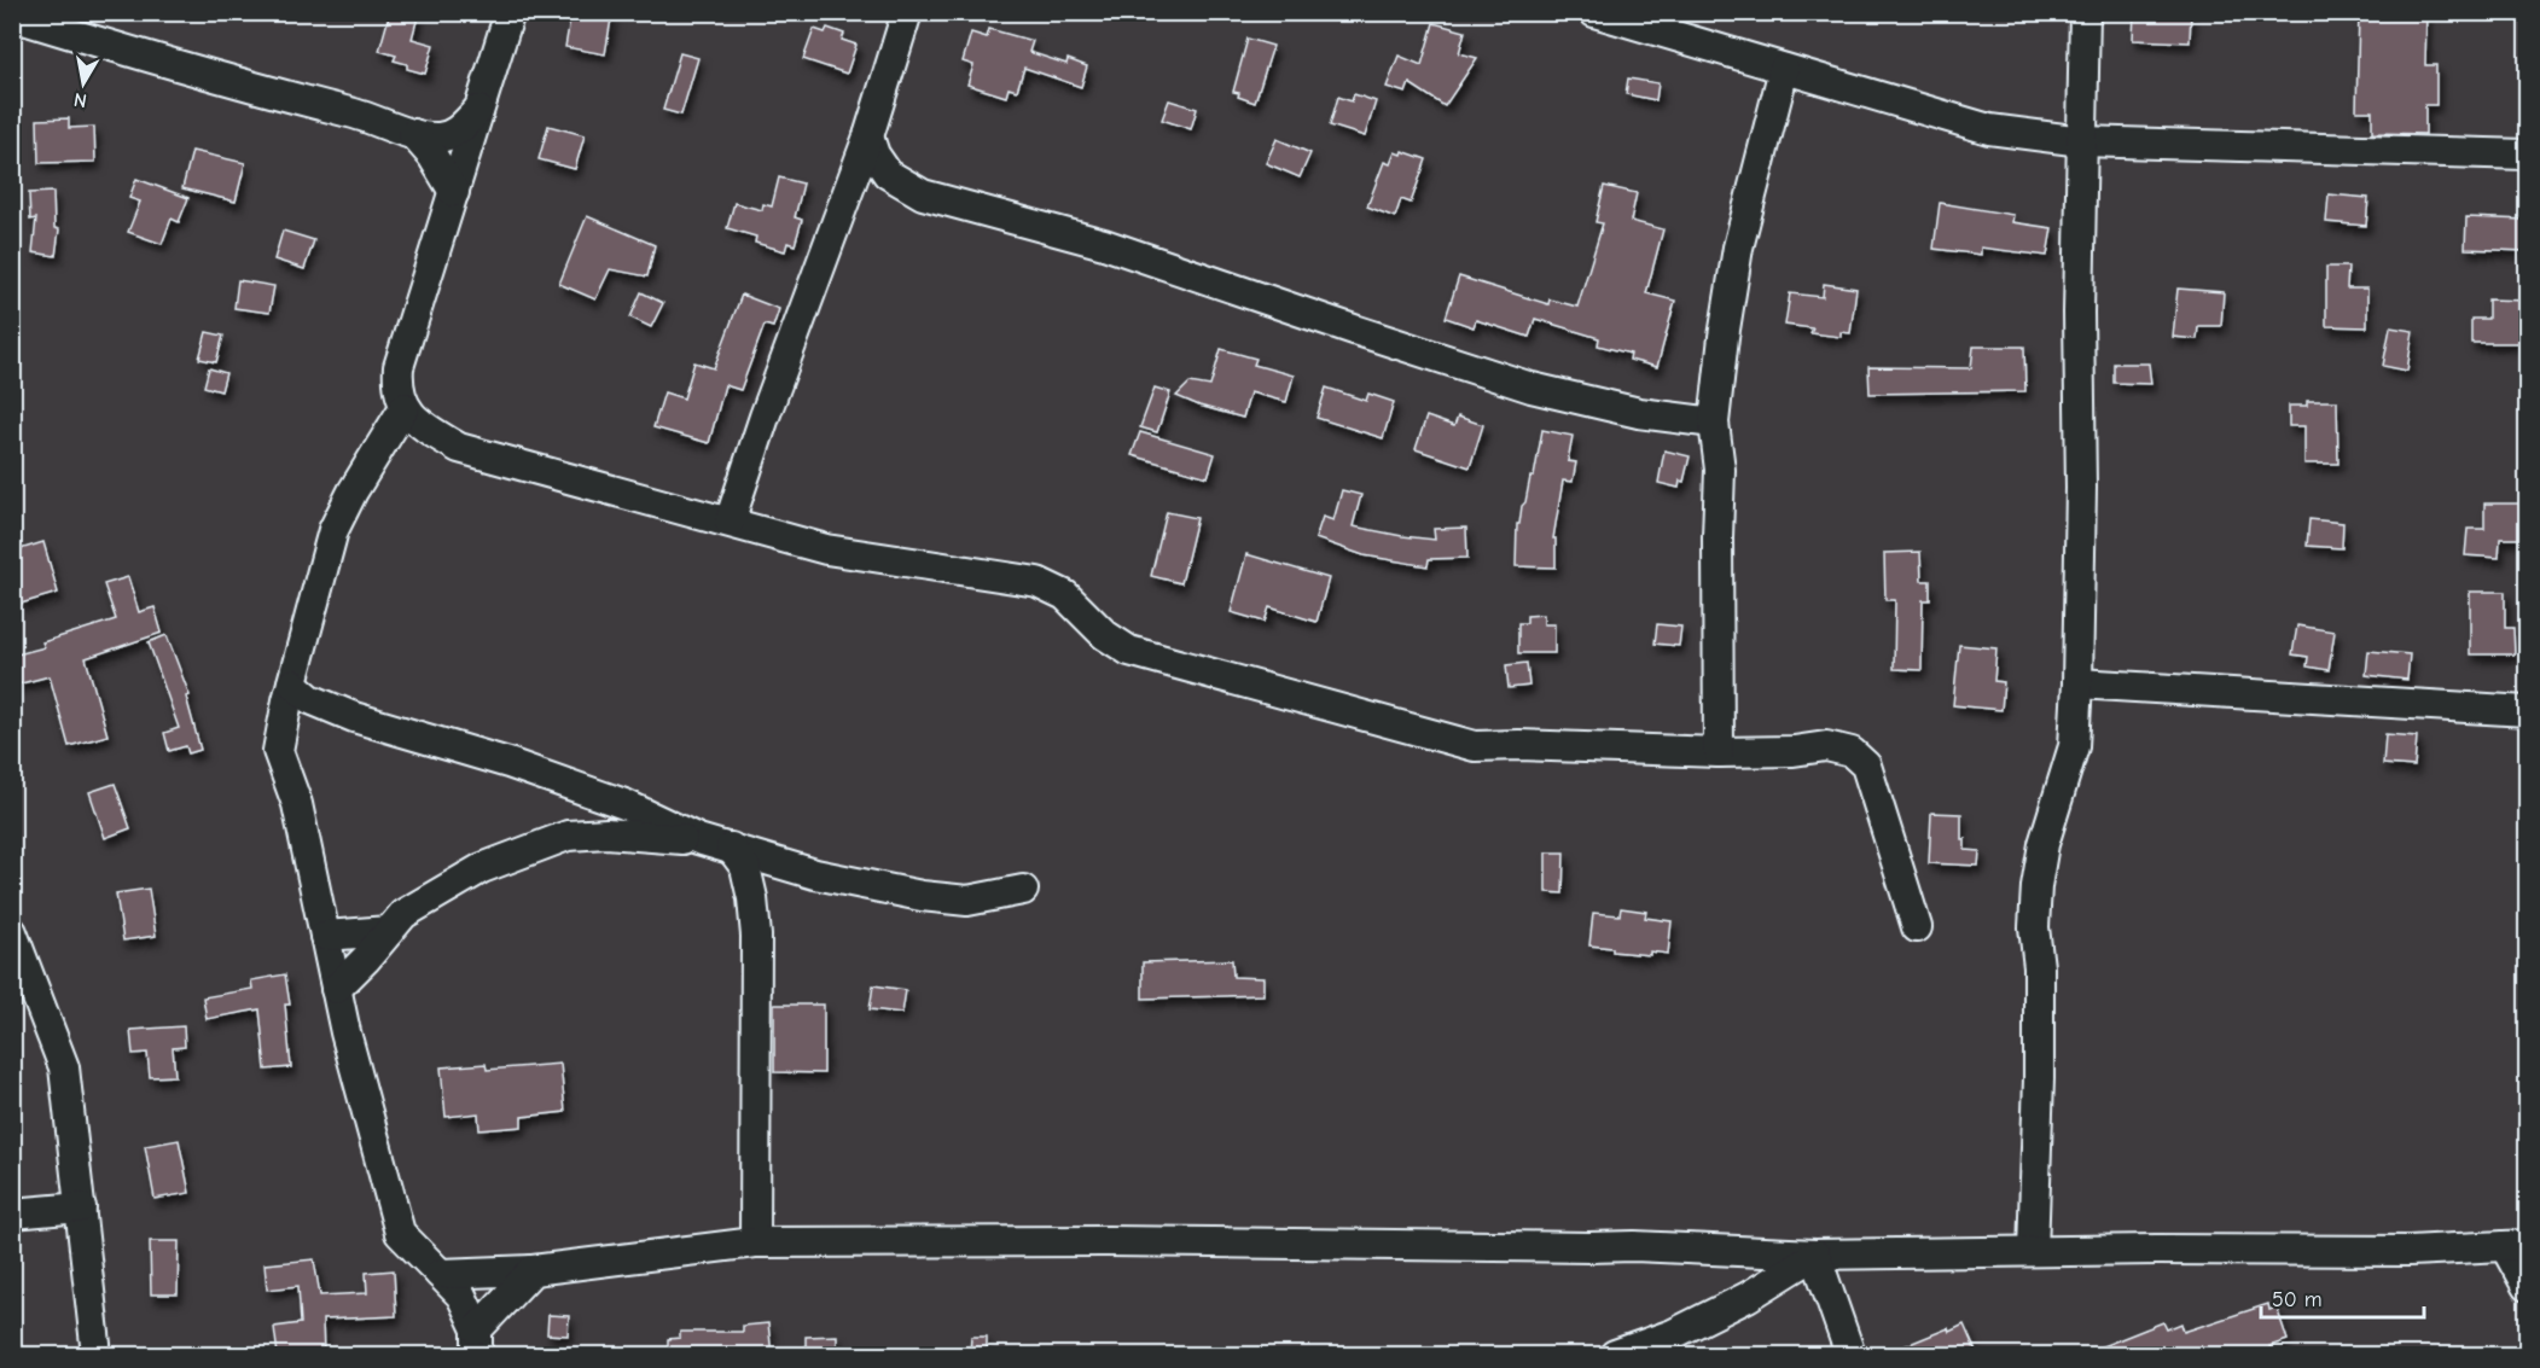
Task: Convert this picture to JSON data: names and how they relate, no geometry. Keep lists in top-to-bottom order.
{
  "scale_bar": "50 m",
  "north": "bottom"
}
